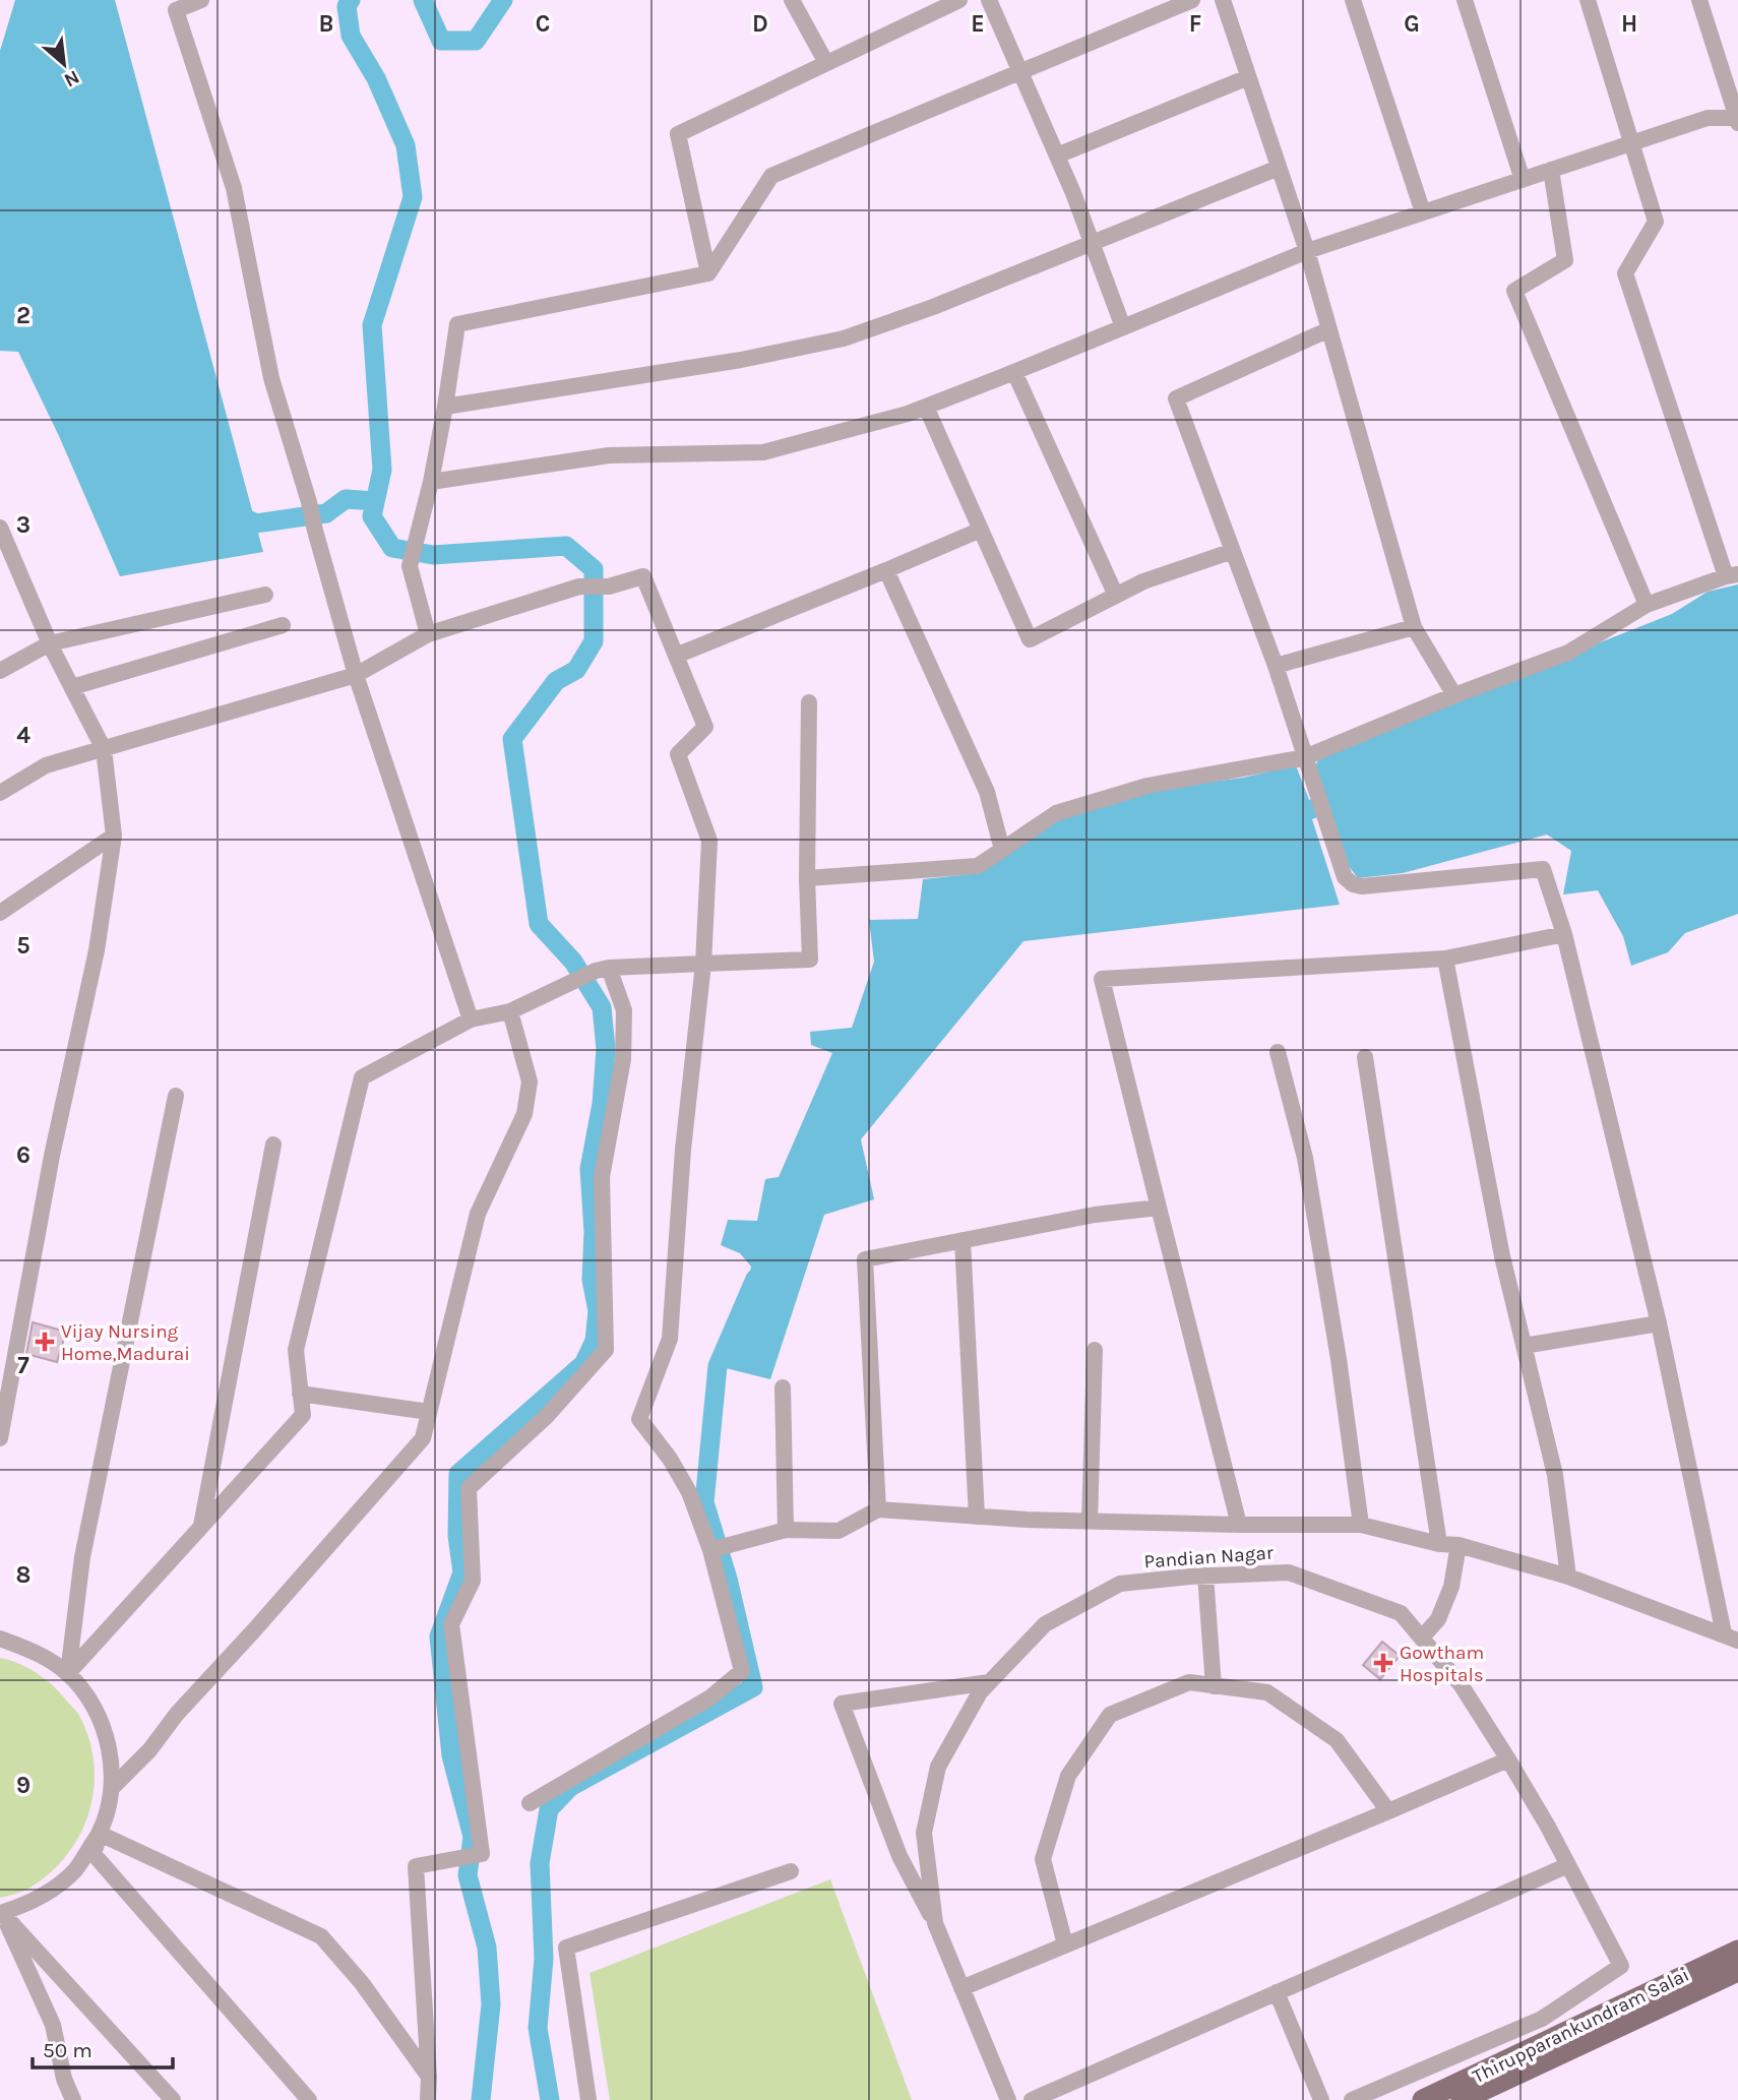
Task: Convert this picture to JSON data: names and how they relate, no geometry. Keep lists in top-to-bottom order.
{
  "streets": {
    "main road": ["Thirupparankundram Salai"],
    "street": ["Pandian Nagar"]
  },
  "places": {
    "health": ["Vijay Nursing Home,Madurai", "Gowtham Hospitals"]
  },
  "scale_bar": "50 m",
  "north": "bottom right",
  "grid": {
    "columns": [
      "B",
      "C",
      "D",
      "E",
      "F",
      "G",
      "H"
    ],
    "rows": [
      "2",
      "3",
      "4",
      "5",
      "6",
      "7",
      "8",
      "9"
    ]
  }
}
